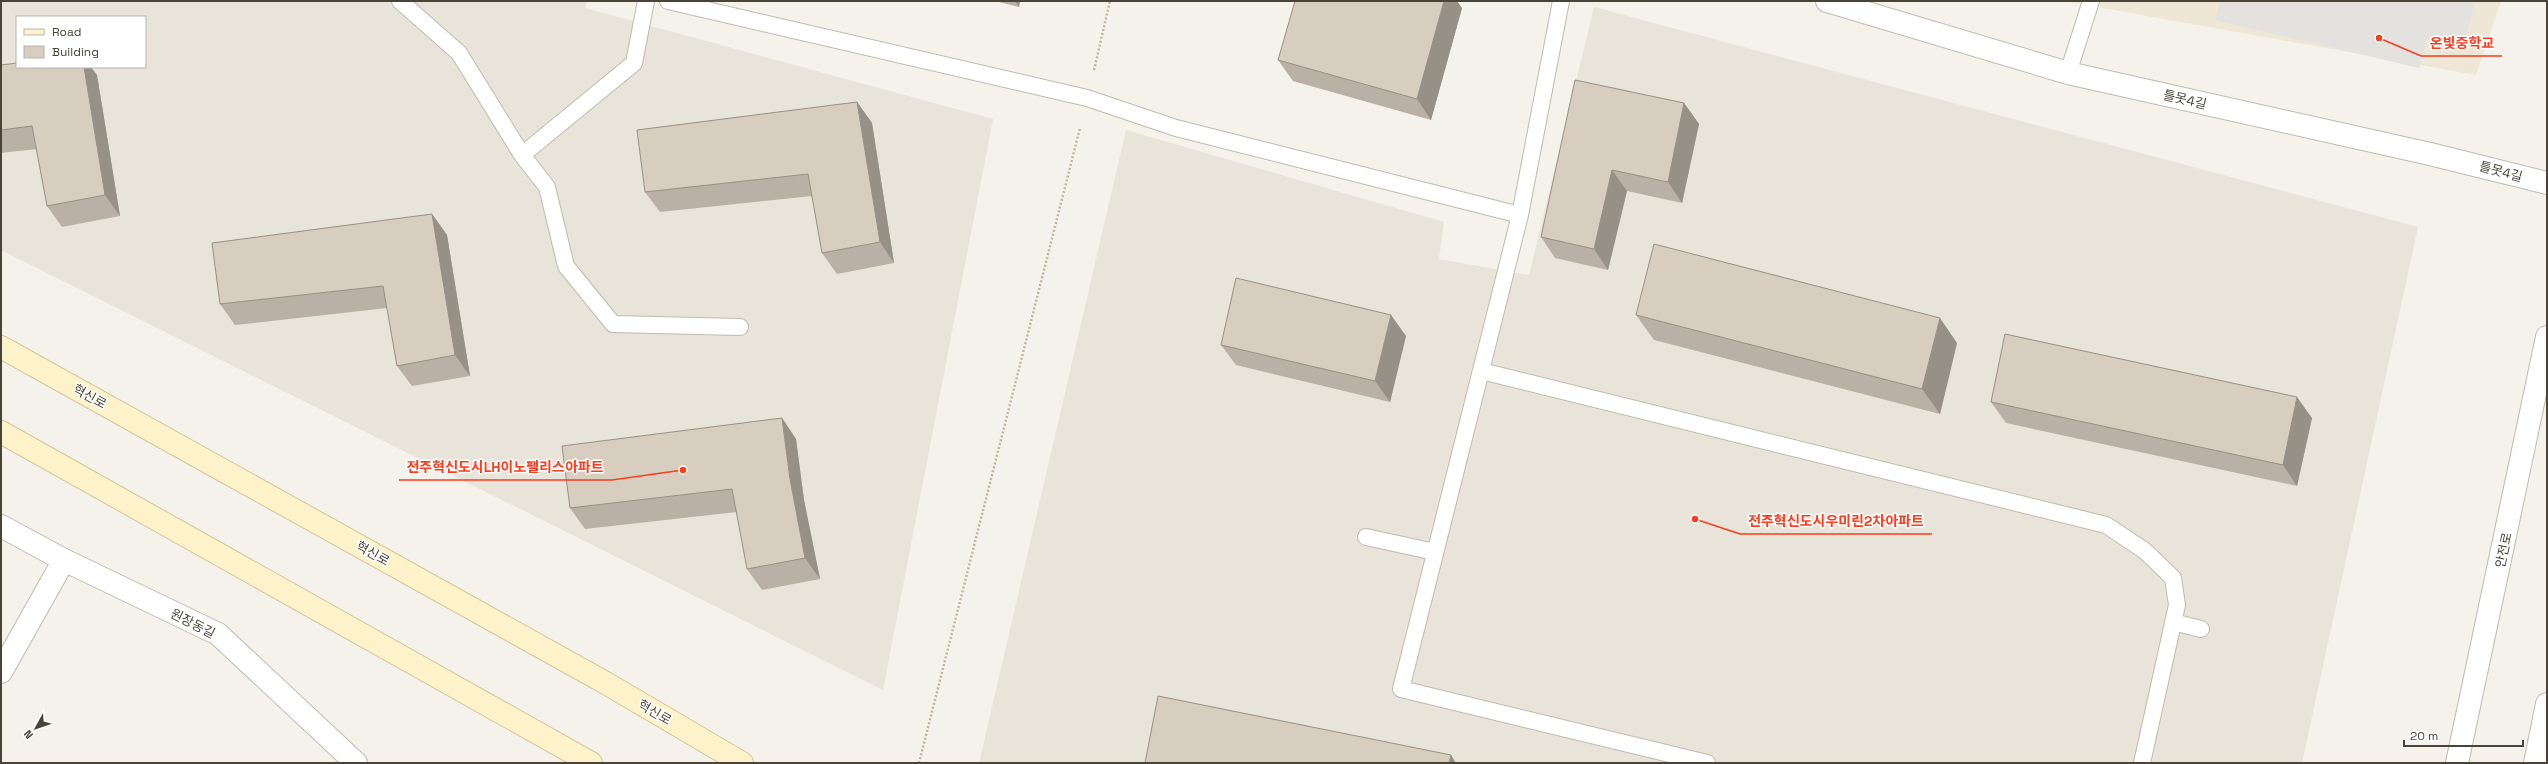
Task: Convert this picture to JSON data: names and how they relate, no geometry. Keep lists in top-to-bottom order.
{
  "streets": {
    "main road": ["혁신로"],
    "street": ["틀못4길", "안전로", "원장동길"]
  },
  "places": ["온빛중학교", "전주혁신도시LH이노팰리스아파트", "전주혁신도시우미린2차아파트"],
  "legend": ["Road", "Building"],
  "scale_bar": "20 m",
  "north": "bottom left"
}
